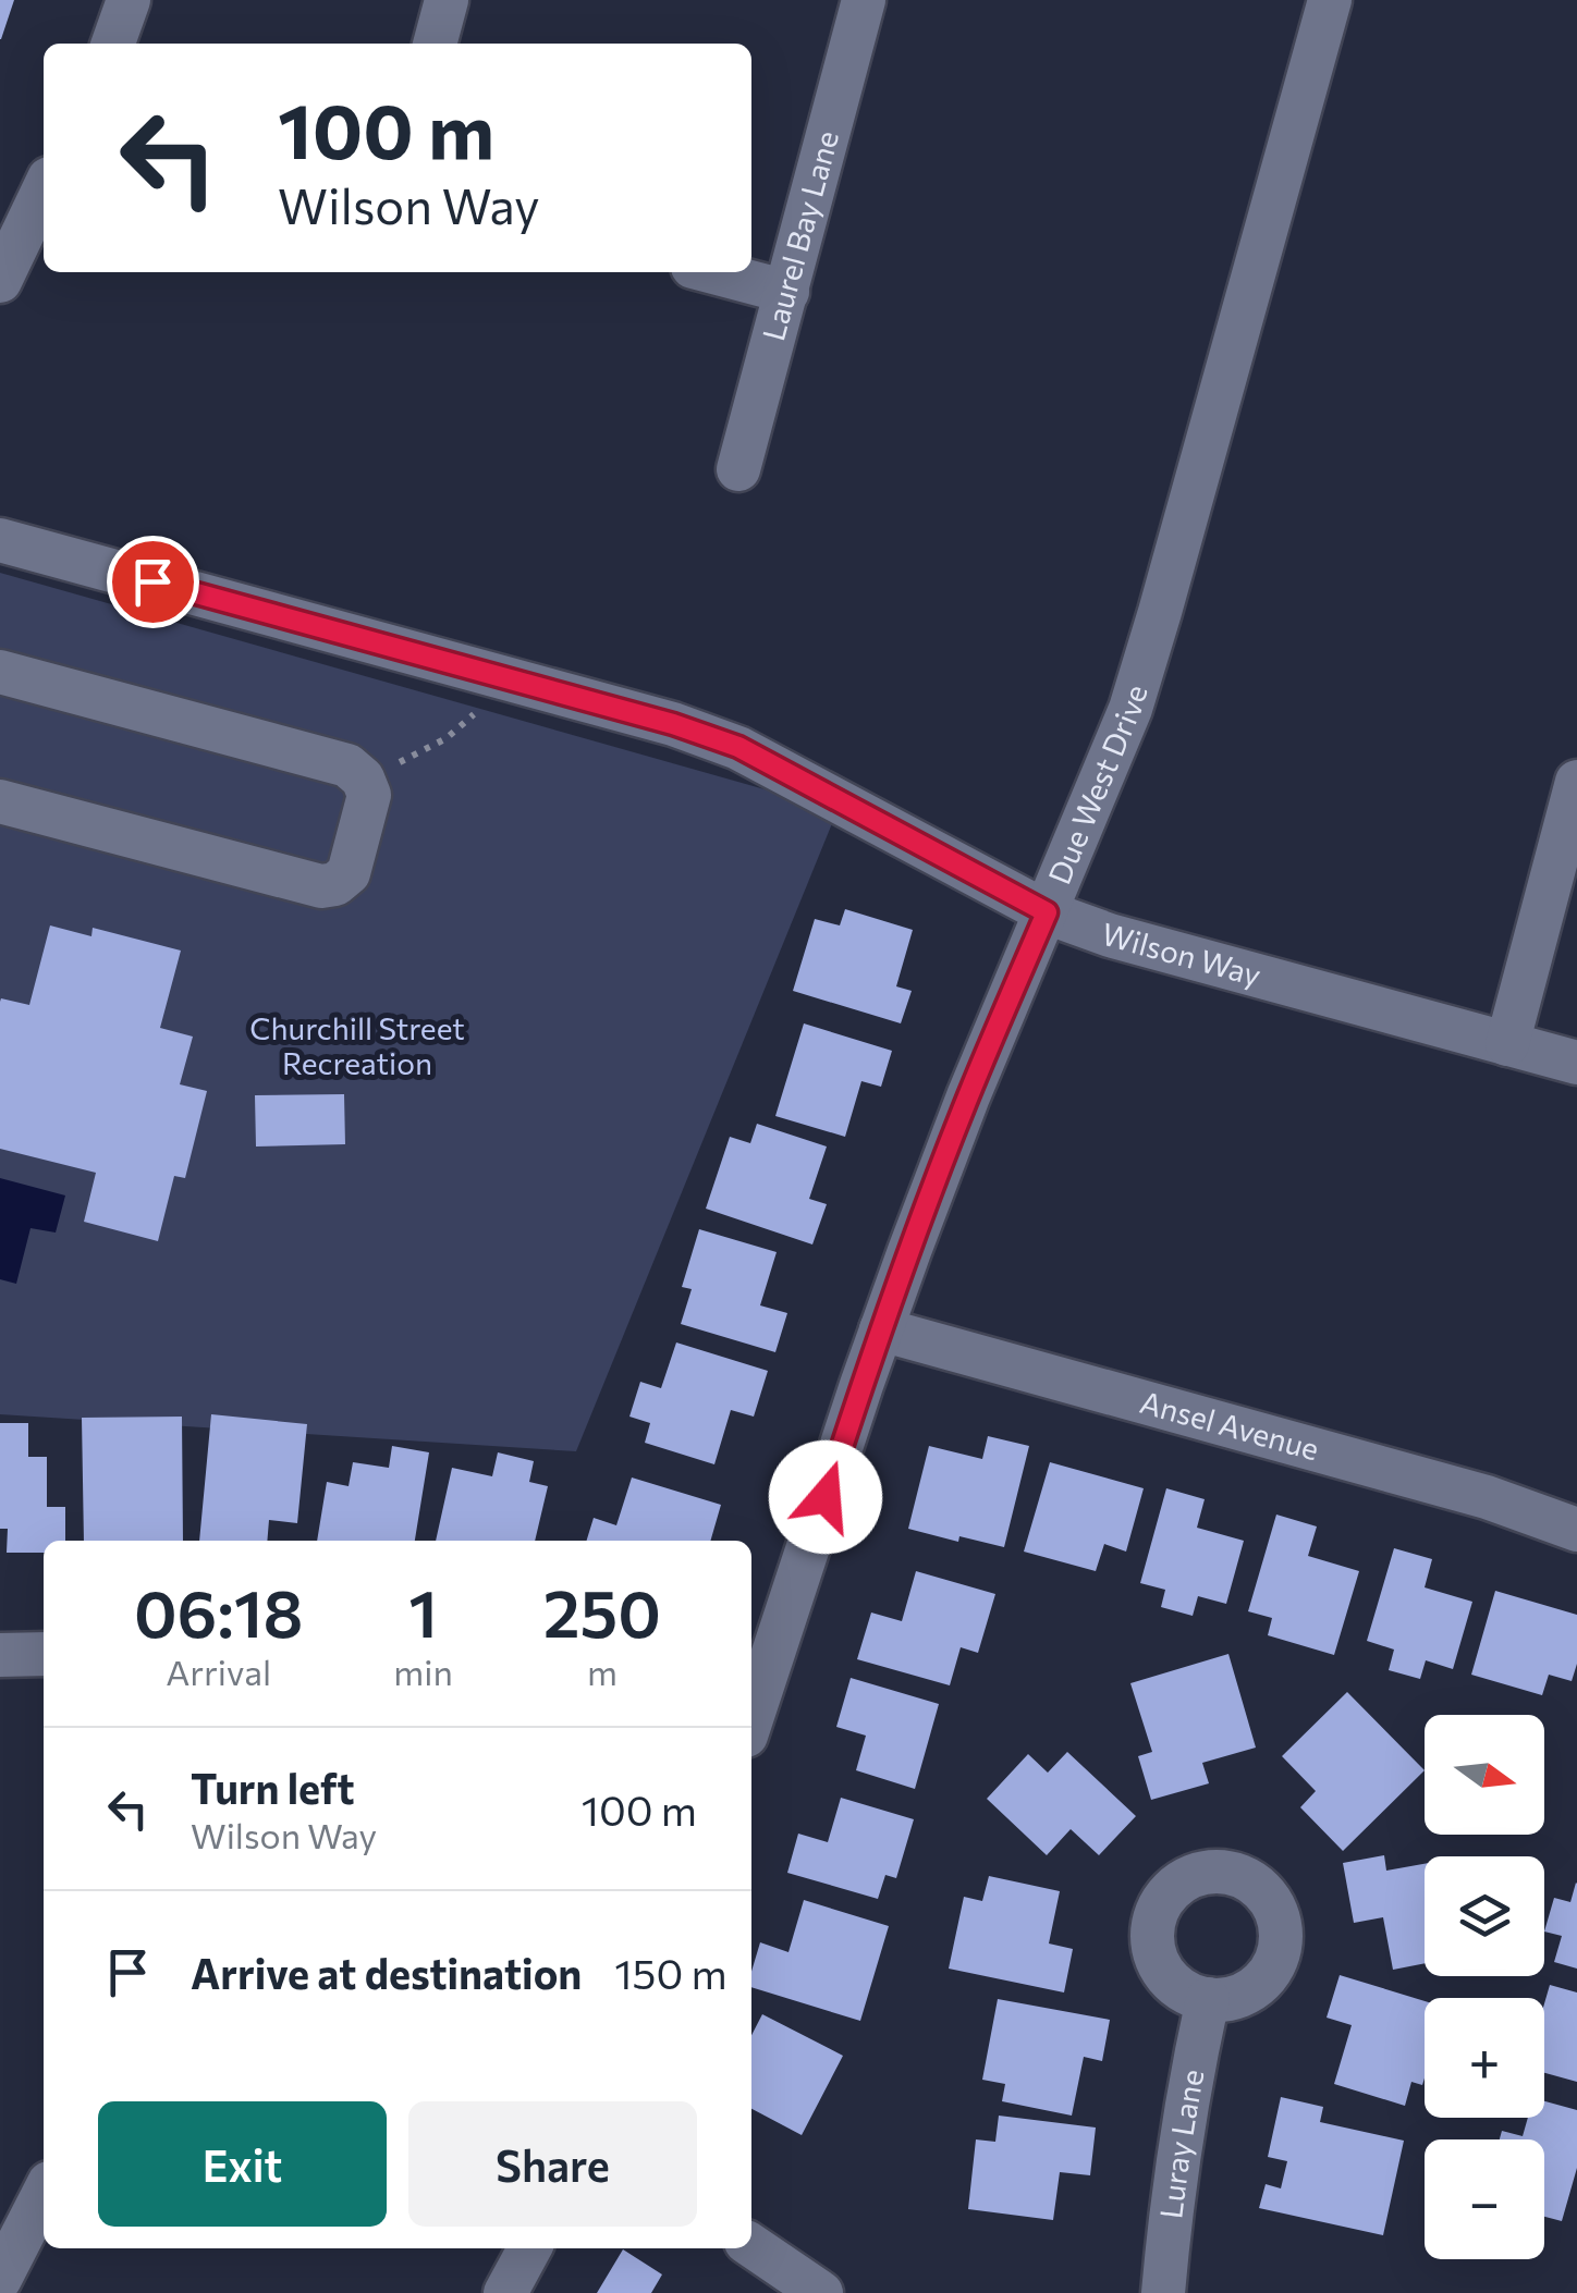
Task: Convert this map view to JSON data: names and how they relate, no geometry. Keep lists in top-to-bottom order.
{
  "streets": {
    "street": [
      "Laurel Bay Lane",
      "Due West Drive",
      "Wilson Way",
      "Ansel Avenue",
      "Luray Lane"
    ]
  },
  "crossings": [
    ["Due West Drive", "Wilson Way"],
    ["Due West Drive", "Ansel Avenue"]
  ],
  "parks": ["Churchill Street Recreation"],
  "north": "right",
  "page": {
    "turn": ["100 m", "Wilson Way"],
    "eta": [
      "06:18",
      "Arrival",
      "1",
      "min",
      "250",
      "m"
    ],
    "map_buttons": ["+", "−"],
    "list": [
      {
        "name": "Turn left",
        "note": "Wilson Way",
        "value": "100 m"
      },
      {
        "name": "Arrive at destination",
        "value": "150 m"
      }
    ],
    "buttons": ["Exit", "Share"]
  }
}
